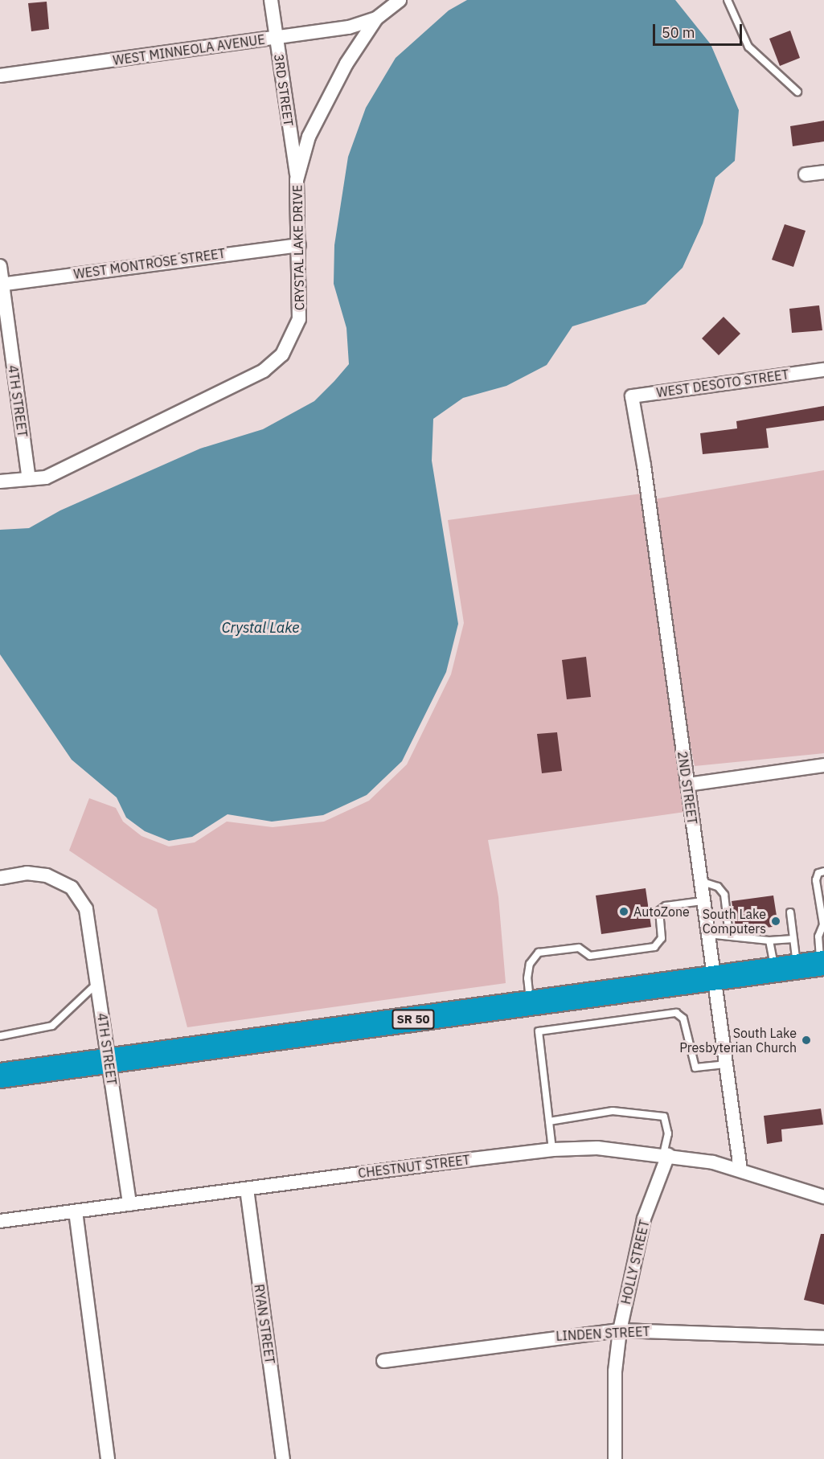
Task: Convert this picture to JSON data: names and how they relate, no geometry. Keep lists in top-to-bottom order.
{
  "streets": {
    "highway": ["SR 50"],
    "street": [
      "WEST MINNEOLA AVENUE",
      "3RD STREET",
      "CRYSTAL LAKE DRIVE",
      "WEST MONTROSE STREET",
      "WEST DESOTO STREET",
      "4TH STREET",
      "2ND STREET",
      "CHESTNUT STREET",
      "HOLLY STREET",
      "RYAN STREET",
      "LINDEN STREET"
    ]
  },
  "crossings": [
    ["WEST MINNEOLA AVENUE", "3RD STREET"],
    ["WEST MINNEOLA AVENUE", "CRYSTAL LAKE DRIVE"],
    ["3RD STREET", "CRYSTAL LAKE DRIVE"],
    ["CRYSTAL LAKE DRIVE", "WEST MONTROSE STREET"],
    ["CRYSTAL LAKE DRIVE", "4TH STREET"],
    ["WEST MONTROSE STREET", "4TH STREET"],
    ["WEST DESOTO STREET", "2ND STREET"],
    ["4TH STREET", "SR 50"],
    ["4TH STREET", "CHESTNUT STREET"],
    ["2ND STREET", "SR 50"],
    ["2ND STREET", "CHESTNUT STREET"],
    ["CHESTNUT STREET", "HOLLY STREET"],
    ["CHESTNUT STREET", "RYAN STREET"],
    ["HOLLY STREET", "LINDEN STREET"]
  ],
  "water": ["Crystal Lake"],
  "places": ["AutoZone", "South Lake Computers", "South Lake Presbyterian Church"],
  "scale_bar": "50 m"
}
